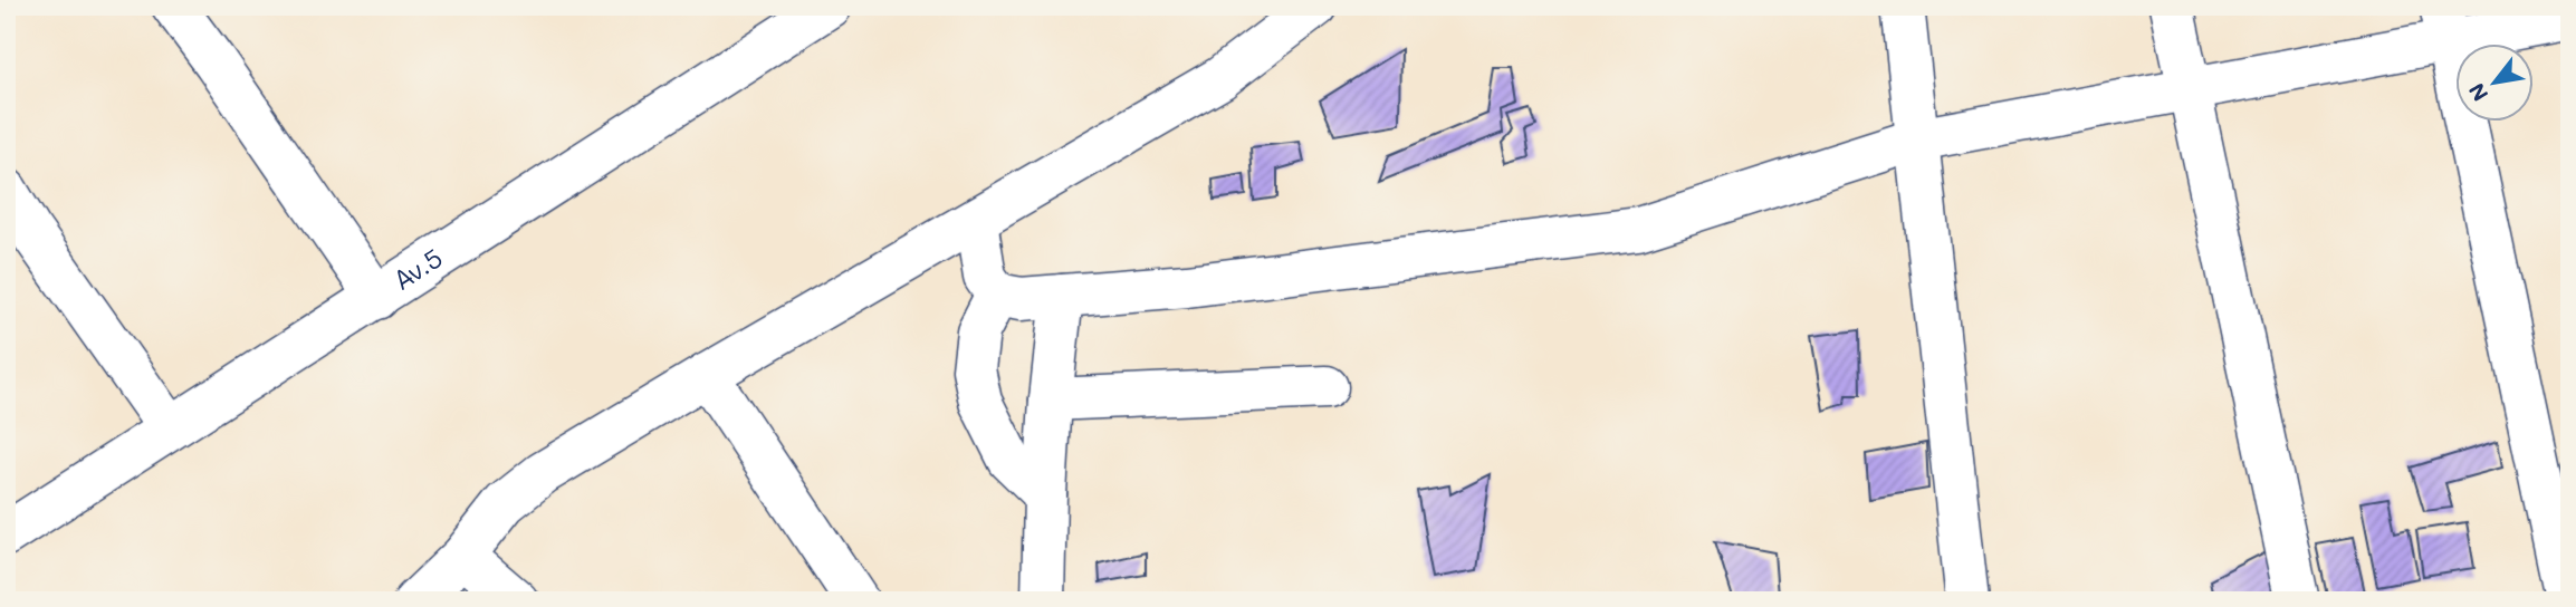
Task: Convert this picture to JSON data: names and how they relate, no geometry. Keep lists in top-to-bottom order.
{
  "streets": {
    "street": ["Av.5"]
  },
  "north": "bottom left"
}
